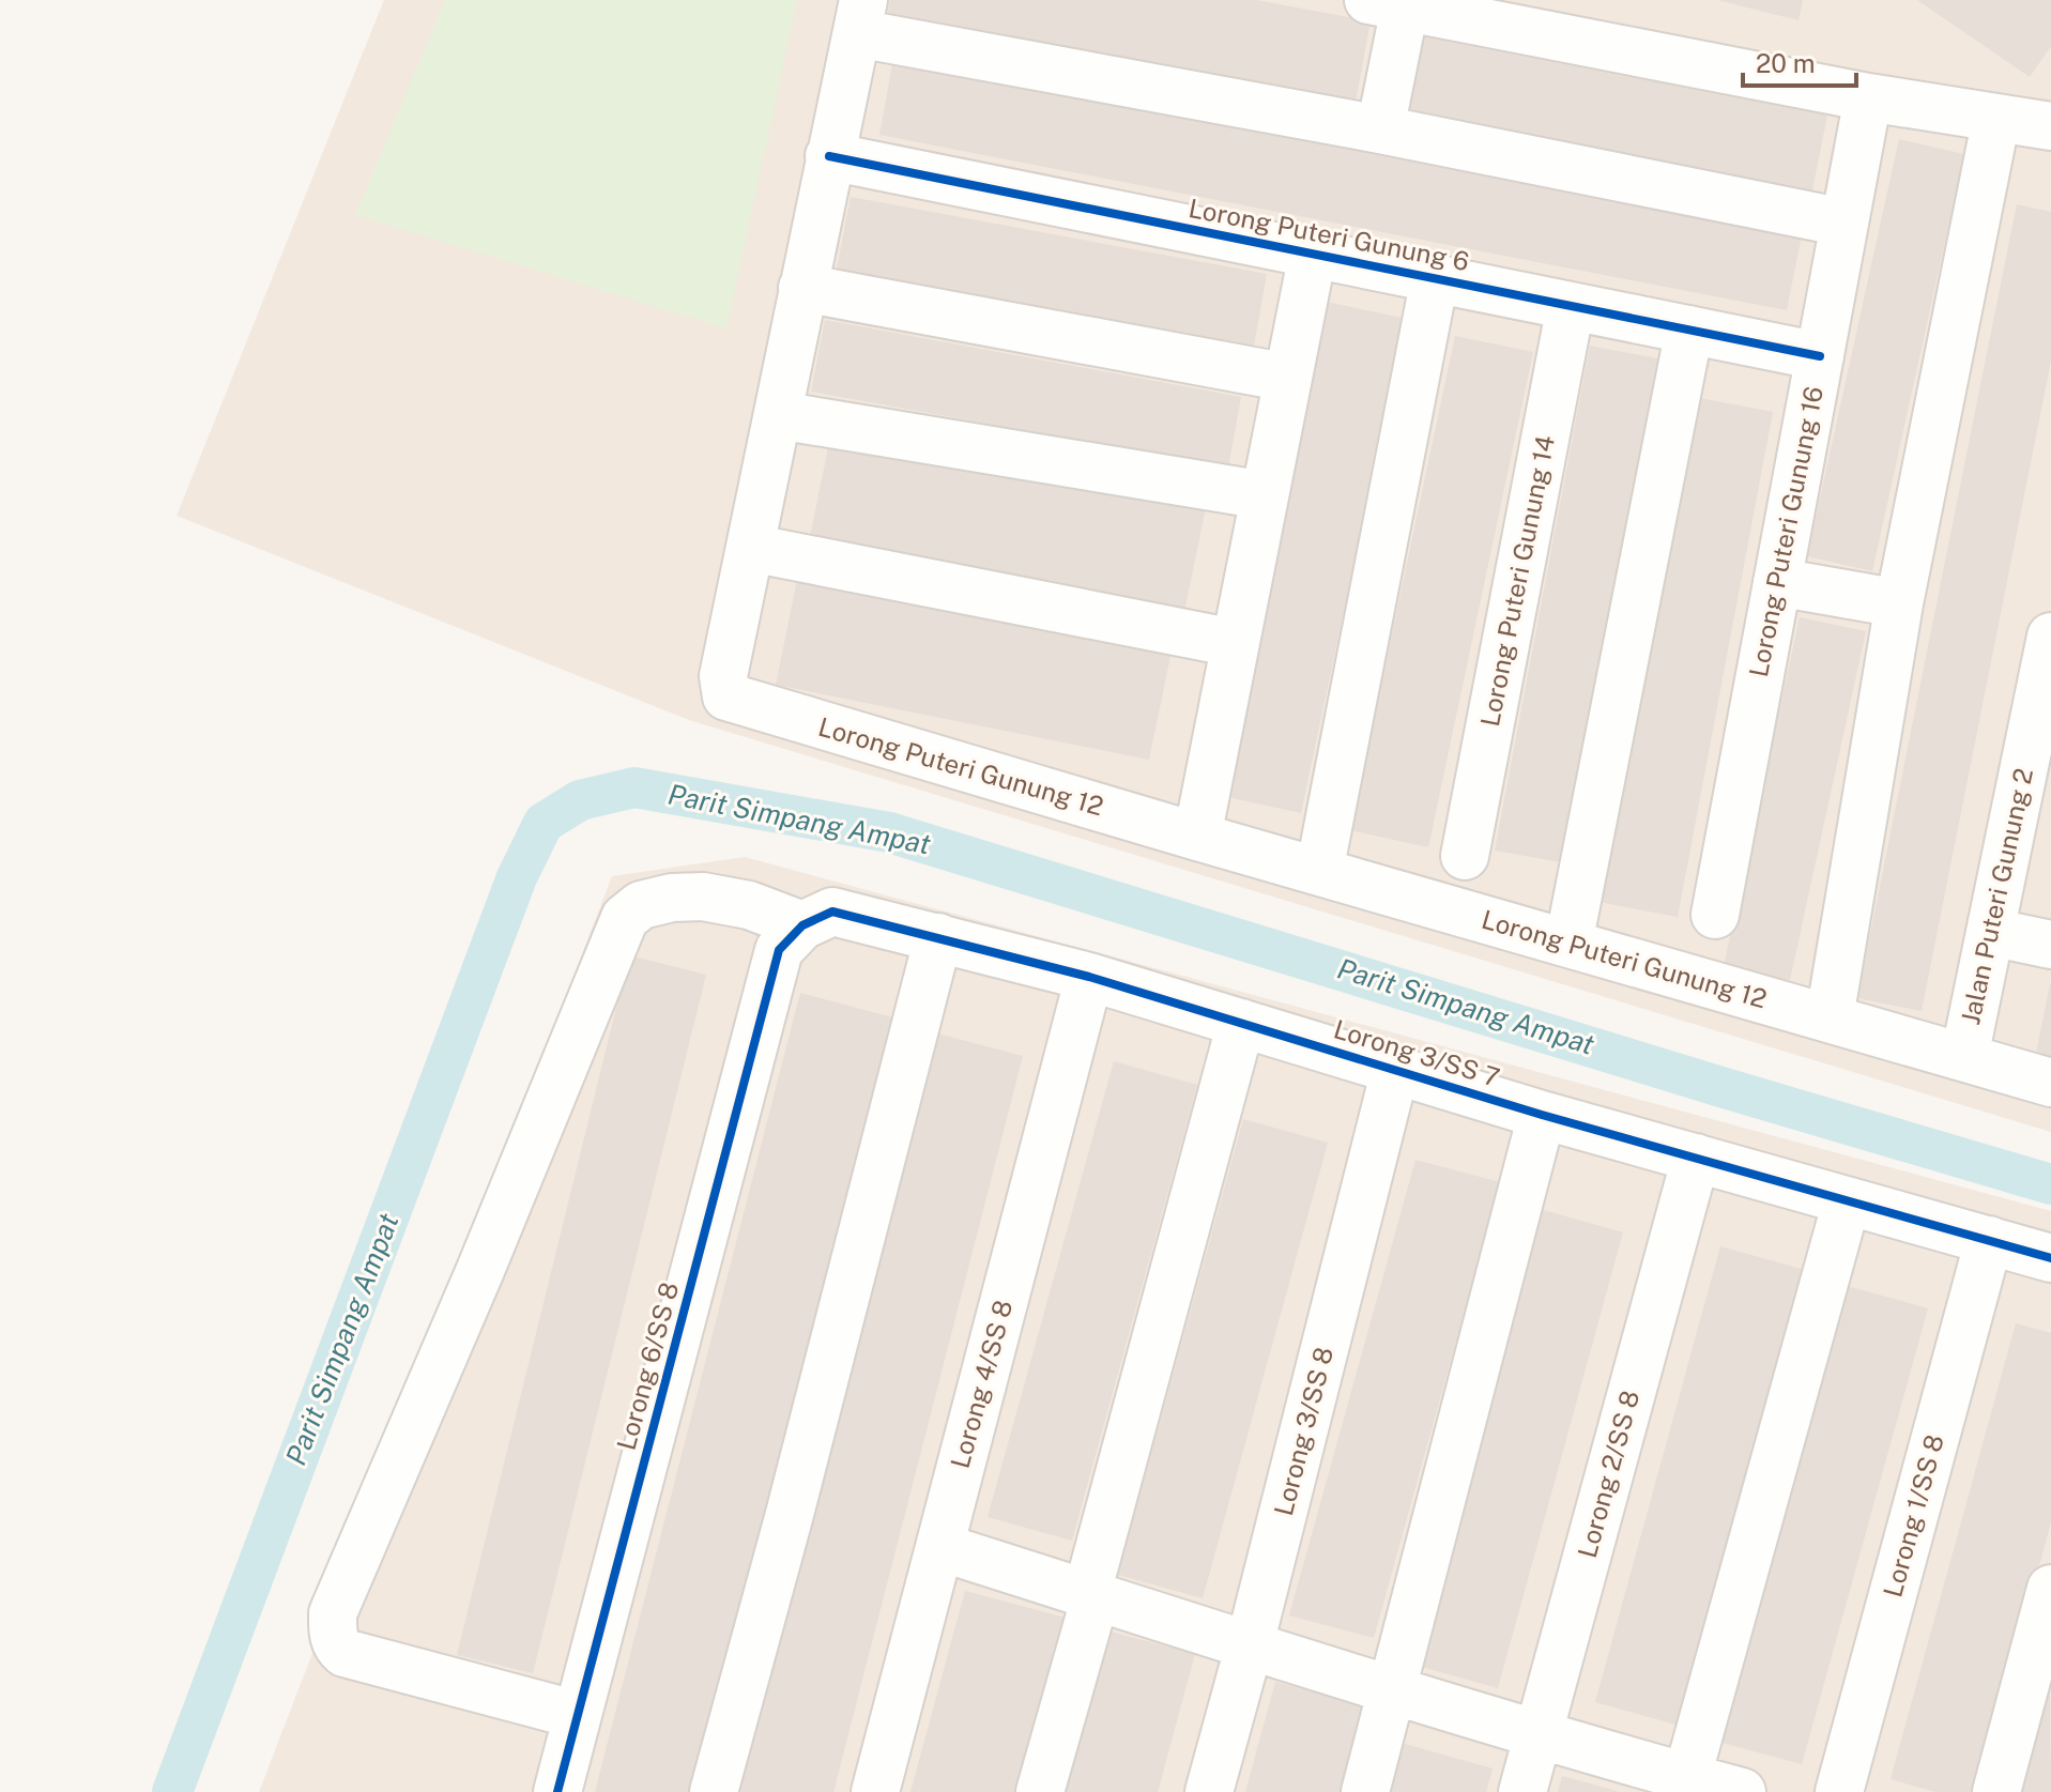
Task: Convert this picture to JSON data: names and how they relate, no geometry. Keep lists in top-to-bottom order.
{
  "streets": {
    "street": [
      "Lorong Puteri Gunung 6",
      "Lorong Puteri Gunung 16",
      "Lorong Puteri Gunung 14",
      "Lorong Puteri Gunung 12",
      "Jalan Puteri Gunung 2",
      "Lorong 3/SS 7",
      "Lorong 6/SS 8",
      "Lorong 4/SS 8",
      "Lorong 3/SS 8",
      "Lorong 2/SS 8",
      "Lorong 1/SS 8"
    ]
  },
  "crossings": [
    ["Lorong Puteri Gunung 6", "Lorong Puteri Gunung 16"],
    ["Lorong Puteri Gunung 6", "Lorong Puteri Gunung 14"],
    ["Lorong Puteri Gunung 12", "Jalan Puteri Gunung 2"],
    ["Lorong 3/SS 7", "Lorong 6/SS 8"],
    ["Lorong 3/SS 7", "Lorong 4/SS 8"],
    ["Lorong 3/SS 7", "Lorong 3/SS 8"],
    ["Lorong 3/SS 7", "Lorong 2/SS 8"],
    ["Lorong 3/SS 7", "Lorong 1/SS 8"]
  ],
  "water": ["Parit Simpang Ampat"],
  "scale_bar": "20 m"
}
